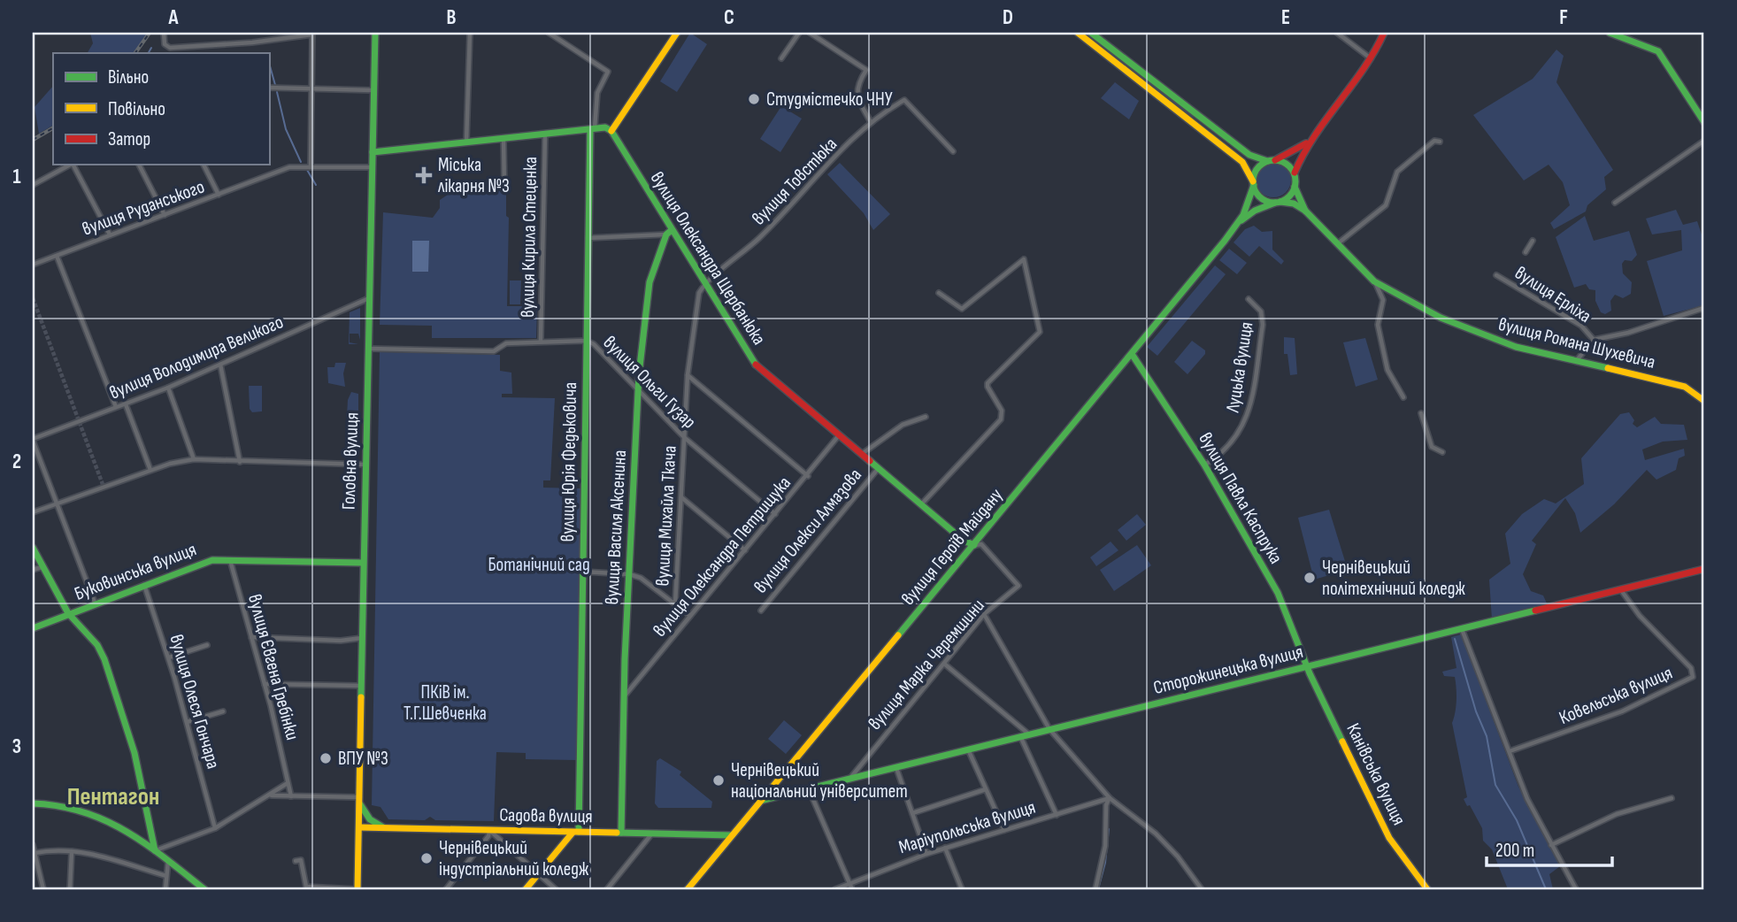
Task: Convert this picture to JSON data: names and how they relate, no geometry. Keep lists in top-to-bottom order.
{
  "streets": {
    "street": [
      "вулиця Товстюка",
      "вулиця Руданського",
      "вулиця Кирила Стеценка",
      "вулиця Олександра Щербанюка",
      "вулиця Ерліха",
      "вулиця Романа Шухевича",
      "вулиця Володимира Великого",
      "Луцька вулиця",
      "вулиця Ольги Гузар",
      "Головна вулиця",
      "вулиця Юрія Федьковича",
      "вулиця Павла Каспрука",
      "вулиця Михайла Ткача",
      "вулиця Василя Аксенина",
      "вулиця Олекси Алмазова",
      "вулиця Героїв Майдану",
      "вулиця Олександра Петрищука",
      "Буковинська вулиця",
      "вулиця Марка Черемшини",
      "вулиця Євгена Гребінки",
      "Сторожинецька вулиця",
      "Ковельська вулиця",
      "вулиця Олеся Гончара",
      "Канівська вулиця",
      "Садова вулиця",
      "Маріупольська вулиця"
    ]
  },
  "crossings": [
    ["вулиця Товстюка", "вулиця Олександра Щербанюка"],
    ["вулиця Товстюка", "вулиця Михайла Ткача"],
    ["вулиця Руданського", "Головна вулиця"],
    ["вулиця Кирила Стеценка", "вулиця Ольги Гузар"],
    ["вулиця Олександра Щербанюка", "вулиця Михайла Ткача"],
    ["вулиця Олександра Щербанюка", "вулиця Василя Аксенина"],
    ["вулиця Олександра Щербанюка", "вулиця Олекси Алмазова"],
    ["вулиця Олександра Щербанюка", "вулиця Героїв Майдану"],
    ["вулиця Олександра Щербанюка", "вулиця Олександра Петрищука"],
    ["вулиця Олександра Щербанюка", "вулиця Марка Черемшини"],
    ["вулиця Володимира Великого", "Головна вулиця"],
    ["Луцька вулиця", "вулиця Павла Каспрука"],
    ["вулиця Ольги Гузар", "Головна вулиця"],
    ["вулиця Ольги Гузар", "вулиця Юрія Федьковича"],
    ["вулиця Ольги Гузар", "вулиця Михайла Ткача"],
    ["вулиця Ольги Гузар", "вулиця Василя Аксенина"],
    ["вулиця Ольги Гузар", "вулиця Олександра Петрищука"],
    ["Головна вулиця", "Буковинська вулиця"],
    ["Головна вулиця", "Садова вулиця"],
    ["вулиця Юрія Федьковича", "Садова вулиця"],
    ["вулиця Павла Каспрука", "вулиця Героїв Майдану"],
    ["вулиця Павла Каспрука", "Сторожинецька вулиця"],
    ["вулиця Павла Каспрука", "Канівська вулиця"],
    ["вулиця Василя Аксенина", "вулиця Олександра Петрищука"],
    ["вулиця Василя Аксенина", "Садова вулиця"],
    ["вулиця Героїв Майдану", "вулиця Марка Черемшини"],
    ["вулиця Героїв Майдану", "Сторожинецька вулиця"],
    ["вулиця Героїв Майдану", "Садова вулиця"],
    ["Буковинська вулиця", "вулиця Євгена Гребінки"],
    ["Буковинська вулиця", "вулиця Олеся Гончара"],
    ["вулиця Марка Черемшини", "Сторожинецька вулиця"],
    ["Сторожинецька вулиця", "Ковельська вулиця"],
    ["Сторожинецька вулиця", "Канівська вулиця"]
  ],
  "districts": ["Пентагон"],
  "parks": ["Ботанічний сад", "ПКіВ ім. Т.Г.Шевченка"],
  "places": {
    "other": [
      "Студмістечко ЧНУ",
      "Чернівецький політехнічний коледж",
      "ВПУ №3",
      "Чернівецький національний університет",
      "Чернівецький індустріальний коледж"
    ],
    "health": ["Міська лікарня №3"]
  },
  "legend": ["Вільно", "Повільно", "Затор"],
  "scale_bar": "200 m",
  "grid": {
    "columns": [
      "A",
      "B",
      "C",
      "D",
      "E",
      "F"
    ],
    "rows": ["1", "2", "3"]
  }
}
